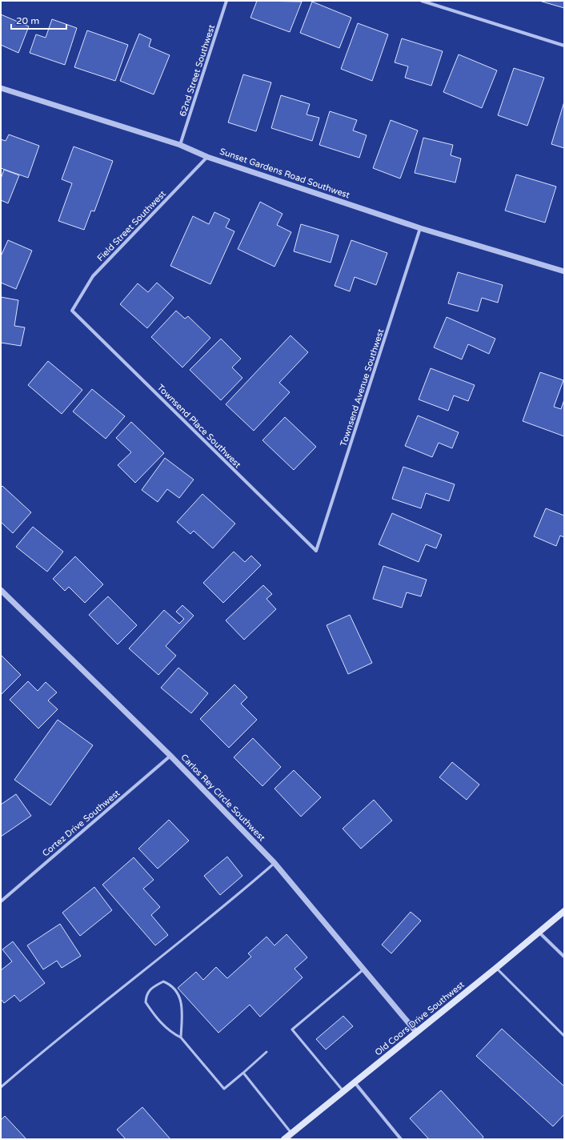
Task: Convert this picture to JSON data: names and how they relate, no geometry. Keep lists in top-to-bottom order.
{
  "streets": {
    "main road": ["Old Coors Drive Southwest"],
    "street": [
      "62nd Street Southwest",
      "Sunset Gardens Road Southwest",
      "Field Street Southwest",
      "Townsend Avenue Southwest",
      "Townsend Place Southwest",
      "Carlos Rey Circle Southwest",
      "Cortez Drive Southwest"
    ]
  },
  "crossings": [
    ["62nd Street Southwest", "Sunset Gardens Road Southwest"],
    ["Sunset Gardens Road Southwest", "Field Street Southwest"],
    ["Sunset Gardens Road Southwest", "Townsend Avenue Southwest"],
    ["Field Street Southwest", "Townsend Place Southwest"],
    ["Townsend Avenue Southwest", "Townsend Place Southwest"],
    ["Carlos Rey Circle Southwest", "Cortez Drive Southwest"],
    ["Carlos Rey Circle Southwest", "Old Coors Drive Southwest"]
  ],
  "scale_bar": "20 m"
}
